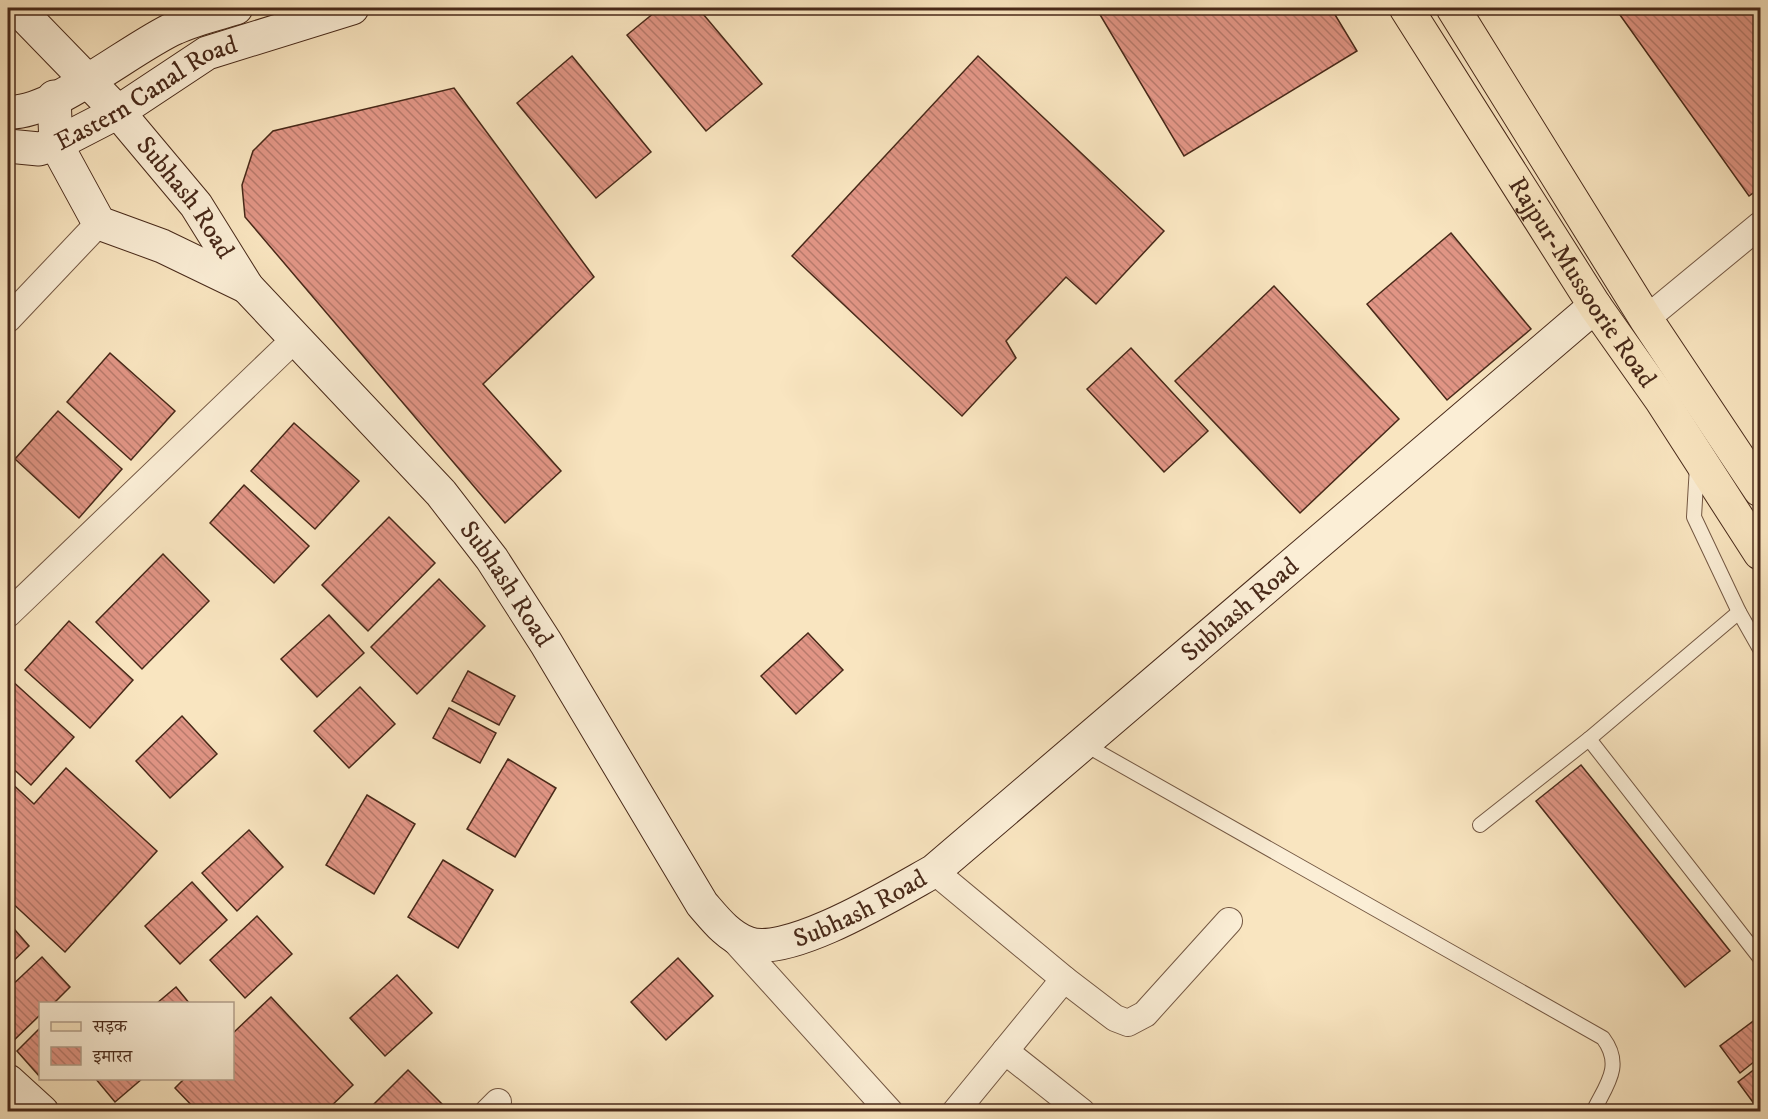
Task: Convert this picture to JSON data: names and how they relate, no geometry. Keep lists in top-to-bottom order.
{
  "streets": {
    "main road": ["Rajpur-Mussoorie Road"],
    "street": ["Eastern Canal Road", "Subhash Road"]
  },
  "crossings": [
    ["Eastern Canal Road", "Subhash Road"],
    ["Subhash Road", "Rajpur-Mussoorie Road"]
  ],
  "legend": ["सड़क", "इमारत"]
}
